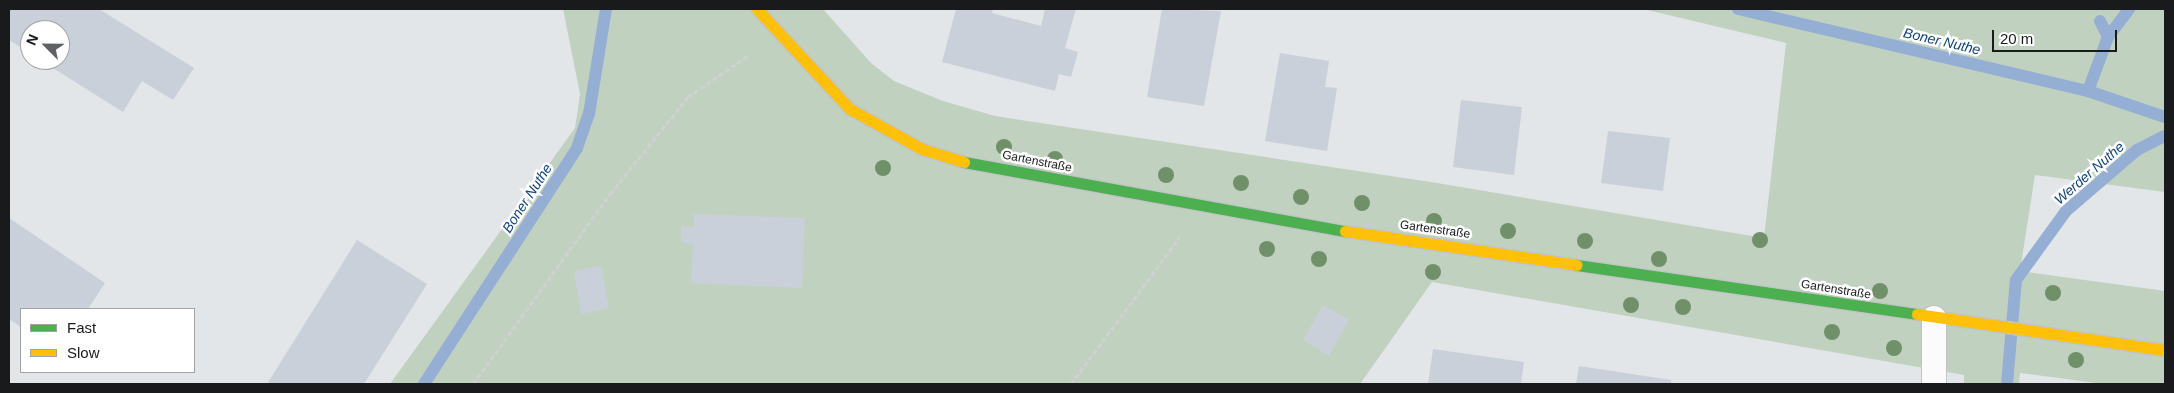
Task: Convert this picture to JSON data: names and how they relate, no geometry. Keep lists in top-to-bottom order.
{
  "streets": {
    "main road": ["Gartenstraße"]
  },
  "water": ["Boner Nuthe", "Werder Nuthe"],
  "legend": ["Fast", "Slow"],
  "scale_bar": "20 m",
  "north": "top left"
}
